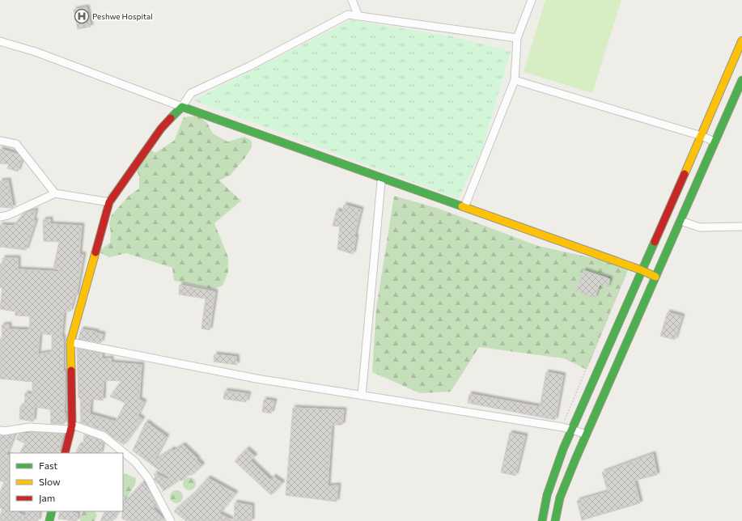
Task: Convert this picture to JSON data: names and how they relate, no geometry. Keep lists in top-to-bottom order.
{
  "places": {
    "hospital": ["Peshwe Hospital"]
  },
  "legend": ["Fast", "Slow", "Jam"]
}
